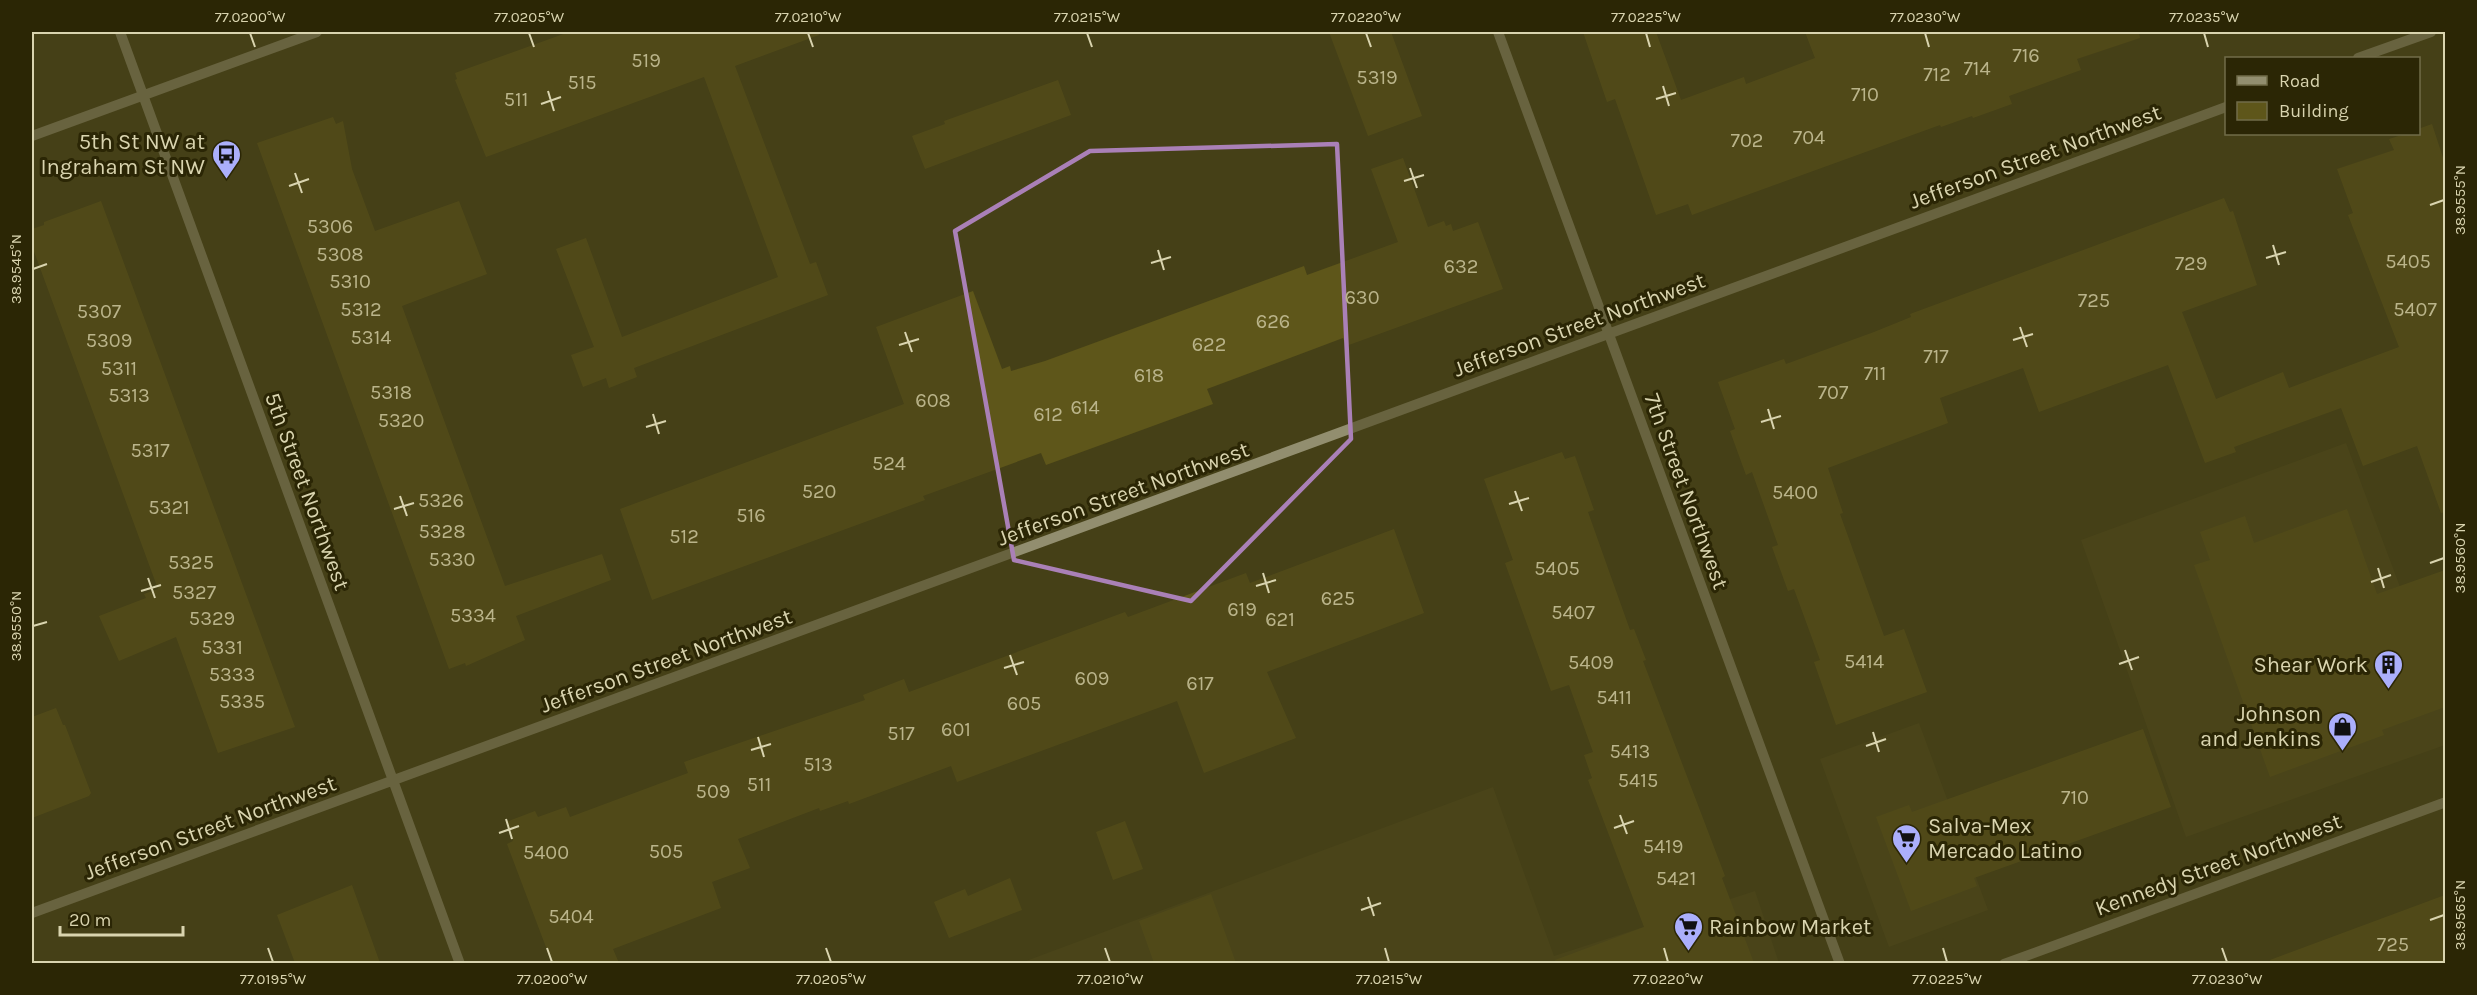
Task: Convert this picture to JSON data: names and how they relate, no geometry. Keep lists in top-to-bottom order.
{
  "streets": {
    "street": [
      "Jefferson Street Northwest",
      "5th Street Northwest",
      "7th Street Northwest",
      "Kennedy Street Northwest"
    ]
  },
  "crossings": [
    ["Jefferson Street Northwest", "5th Street Northwest"],
    ["Jefferson Street Northwest", "7th Street Northwest"]
  ],
  "places": {
    "bus stop": ["5th St NW at Ingraham St NW"],
    "building": ["Shear Work"],
    "shop": ["Johnson and Jenkins"],
    "supermarket": ["Salva-Mex Mercado Latino", "Rainbow Market"]
  },
  "house_numbers": [
    "716",
    "519",
    "714",
    "712",
    "5319",
    "515",
    "710",
    "511",
    "704",
    "702",
    "5306",
    "5308",
    "5405",
    "729",
    "632",
    "5310",
    "630",
    "725",
    "5312",
    "5407",
    "5307",
    "626",
    "5314",
    "5309",
    "622",
    "717",
    "5311",
    "711",
    "618",
    "5318",
    "707",
    "5313",
    "608",
    "614",
    "612",
    "5320",
    "5317",
    "524",
    "520",
    "5400",
    "5326",
    "5321",
    "516",
    "5328",
    "512",
    "5330",
    "5325",
    "5405",
    "5327",
    "625",
    "619",
    "5407",
    "5334",
    "5329",
    "621",
    "5331",
    "5414",
    "5409",
    "5333",
    "609",
    "617",
    "5411",
    "5335",
    "605",
    "601",
    "517",
    "5413",
    "513",
    "5415",
    "511",
    "509",
    "710",
    "5419",
    "505",
    "5400",
    "5421",
    "5404",
    "725"
  ],
  "legend": ["Road", "Building"],
  "scale_bar": "20 m",
  "coordinates": [
    "77.0200°W",
    "77.0205°W",
    "77.0210°W",
    "77.0215°W",
    "77.0220°W",
    "77.0225°W",
    "77.0230°W",
    "77.0235°W",
    "38.9555°N",
    "38.9545°N",
    "38.9560°N",
    "38.9550°N",
    "38.9565°N",
    "77.0195°W"
  ]
}
